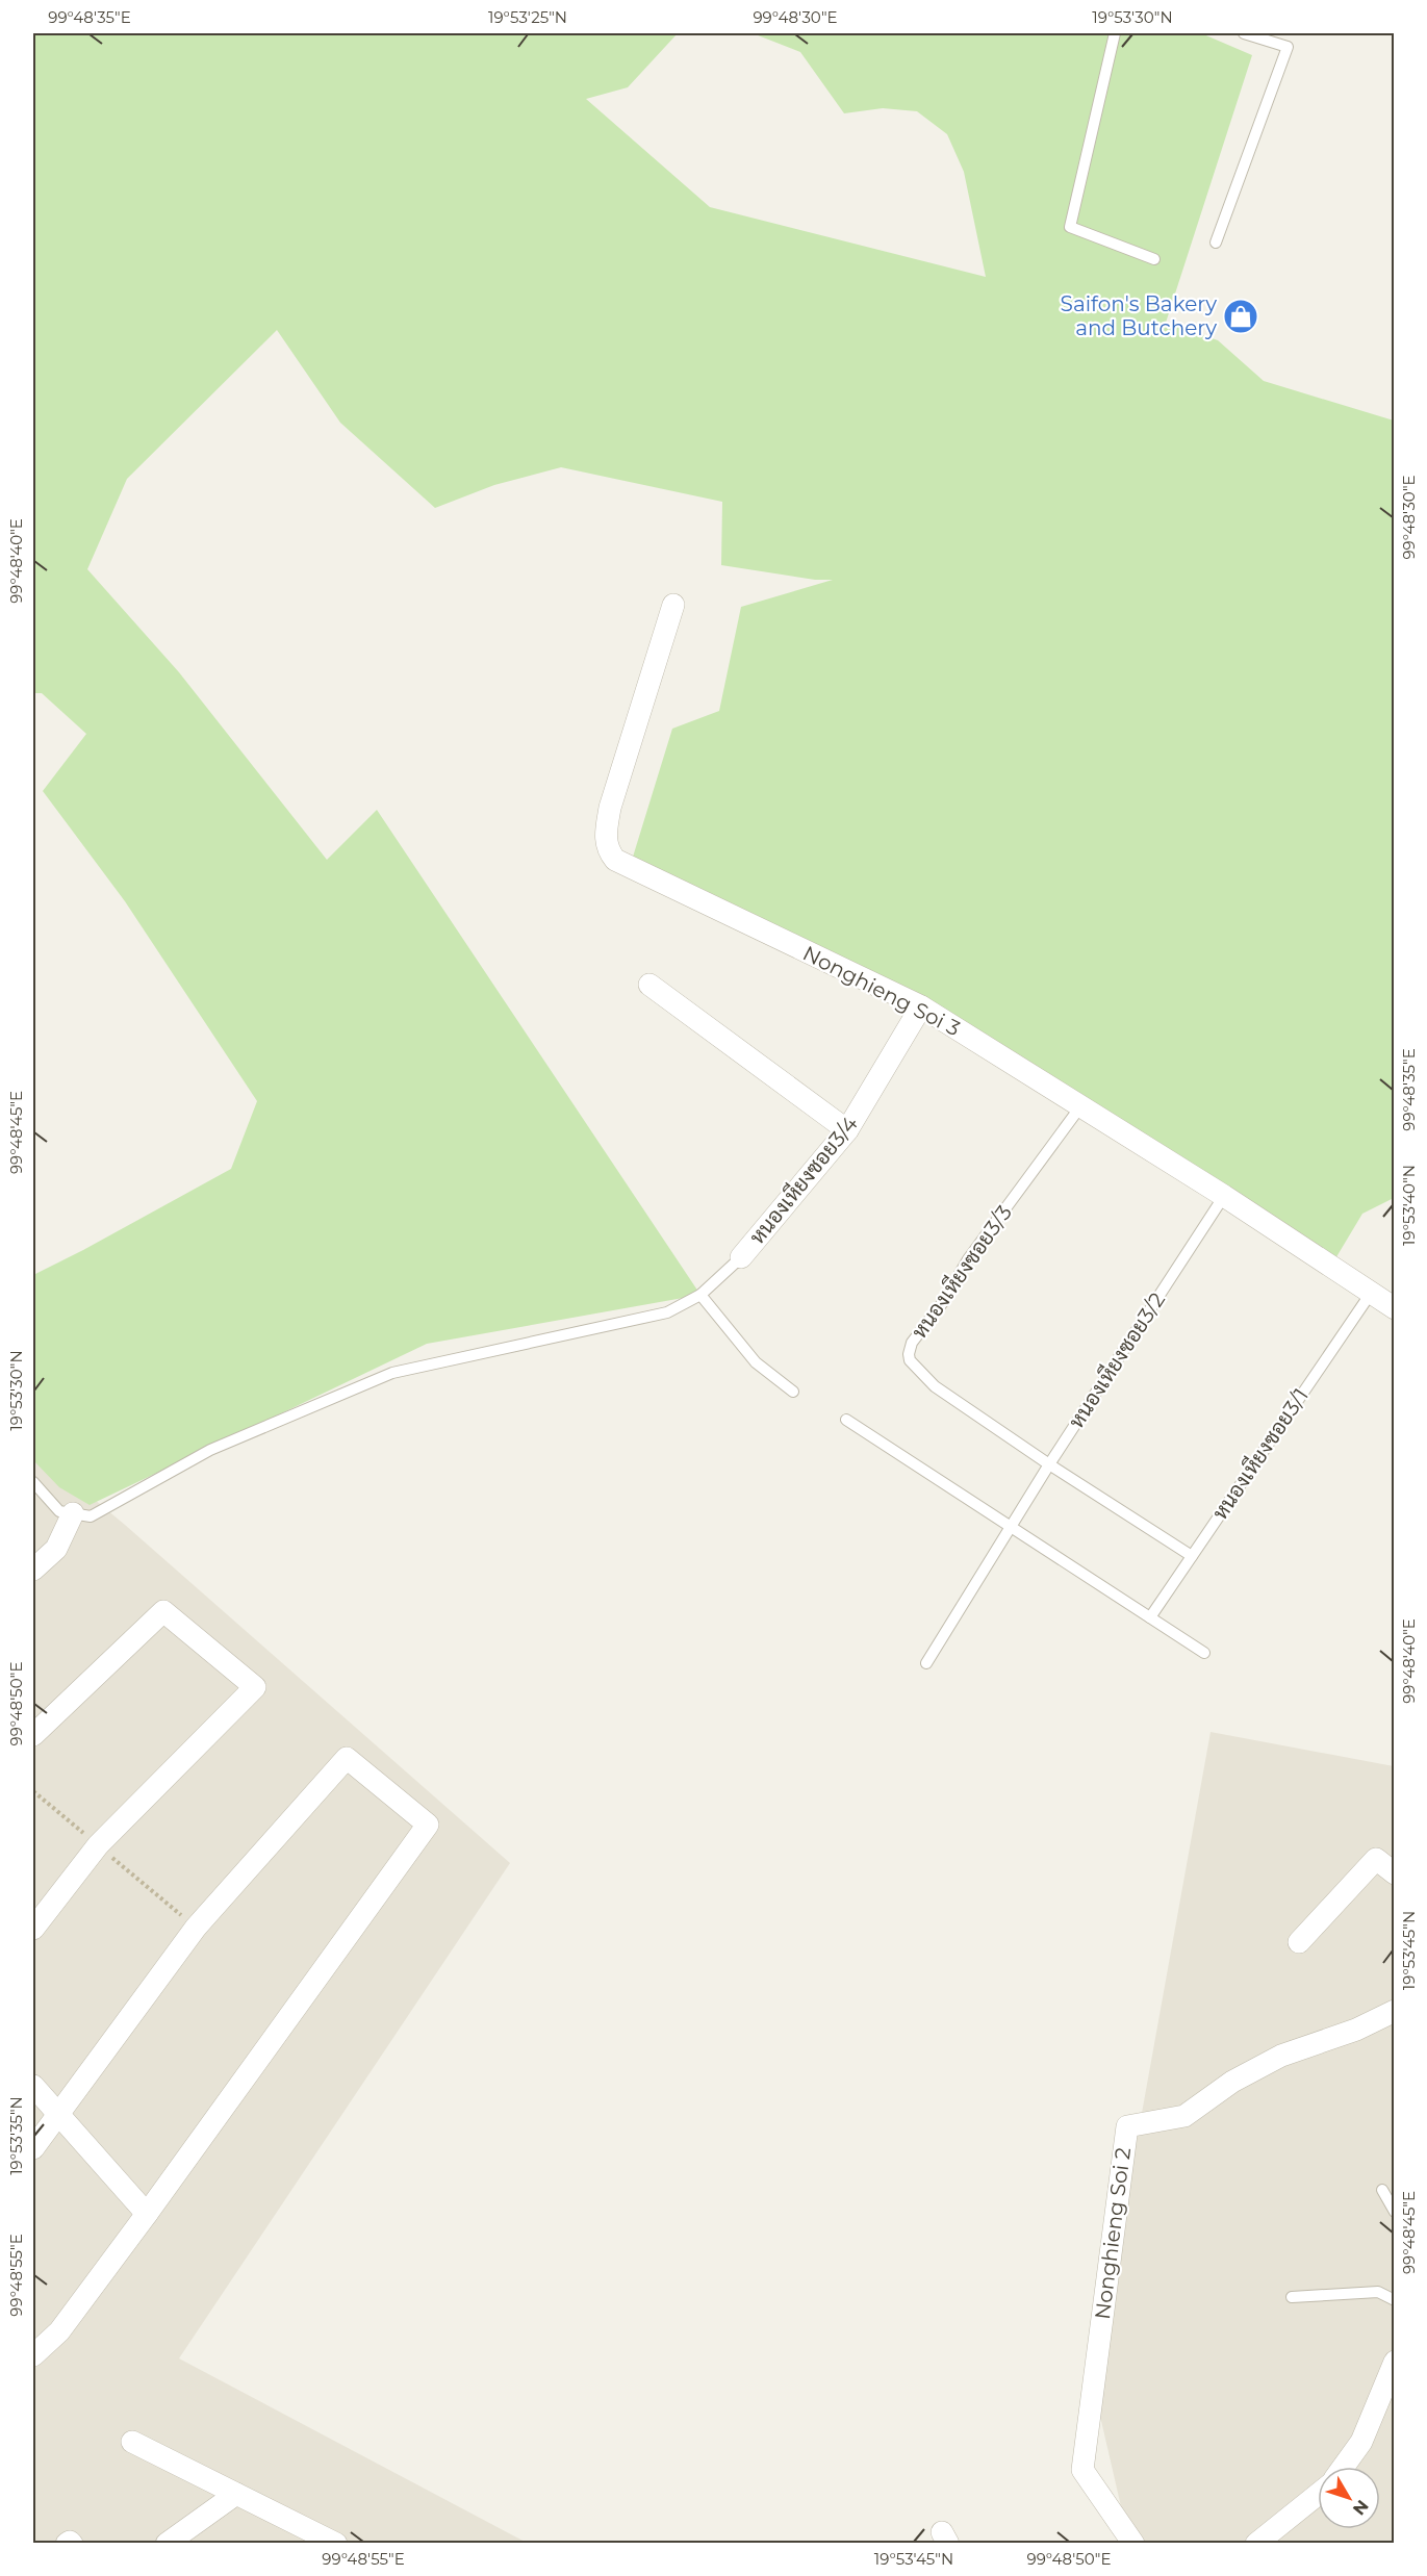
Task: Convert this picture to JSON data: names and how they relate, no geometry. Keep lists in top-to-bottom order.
{
  "streets": {
    "street": ["Nonghieng Soi 3", "หนองเหียงซอย3/4", "Nonghieng Soi 2"],
    "lane": ["หนองเหียงซอย3/3", "หนองเหียงซอย3/2", "หนองเหียงซอย3/1"]
  },
  "crossings": [
    ["Nonghieng Soi 3", "หนองเหียงซอย3/4"],
    ["Nonghieng Soi 3", "หนองเหียงซอย3/3"],
    ["Nonghieng Soi 3", "หนองเหียงซอย3/2"],
    ["Nonghieng Soi 3", "หนองเหียงซอย3/1"],
    ["หนองเหียงซอย3/3", "หนองเหียงซอย3/2"]
  ],
  "places": {
    "shop": ["Saifon's Bakery and Butchery"]
  },
  "north": "bottom right",
  "coordinates": [
    "99°48'35\"E",
    "19°53'25\"N",
    "99°48'30\"E",
    "19°53'30\"N",
    "99°48'40\"E",
    "99°48'45\"E",
    "19°53'40\"N",
    "99°48'50\"E",
    "19°53'45\"N",
    "19°53'35\"N",
    "99°48'55\"E"
  ]
}
